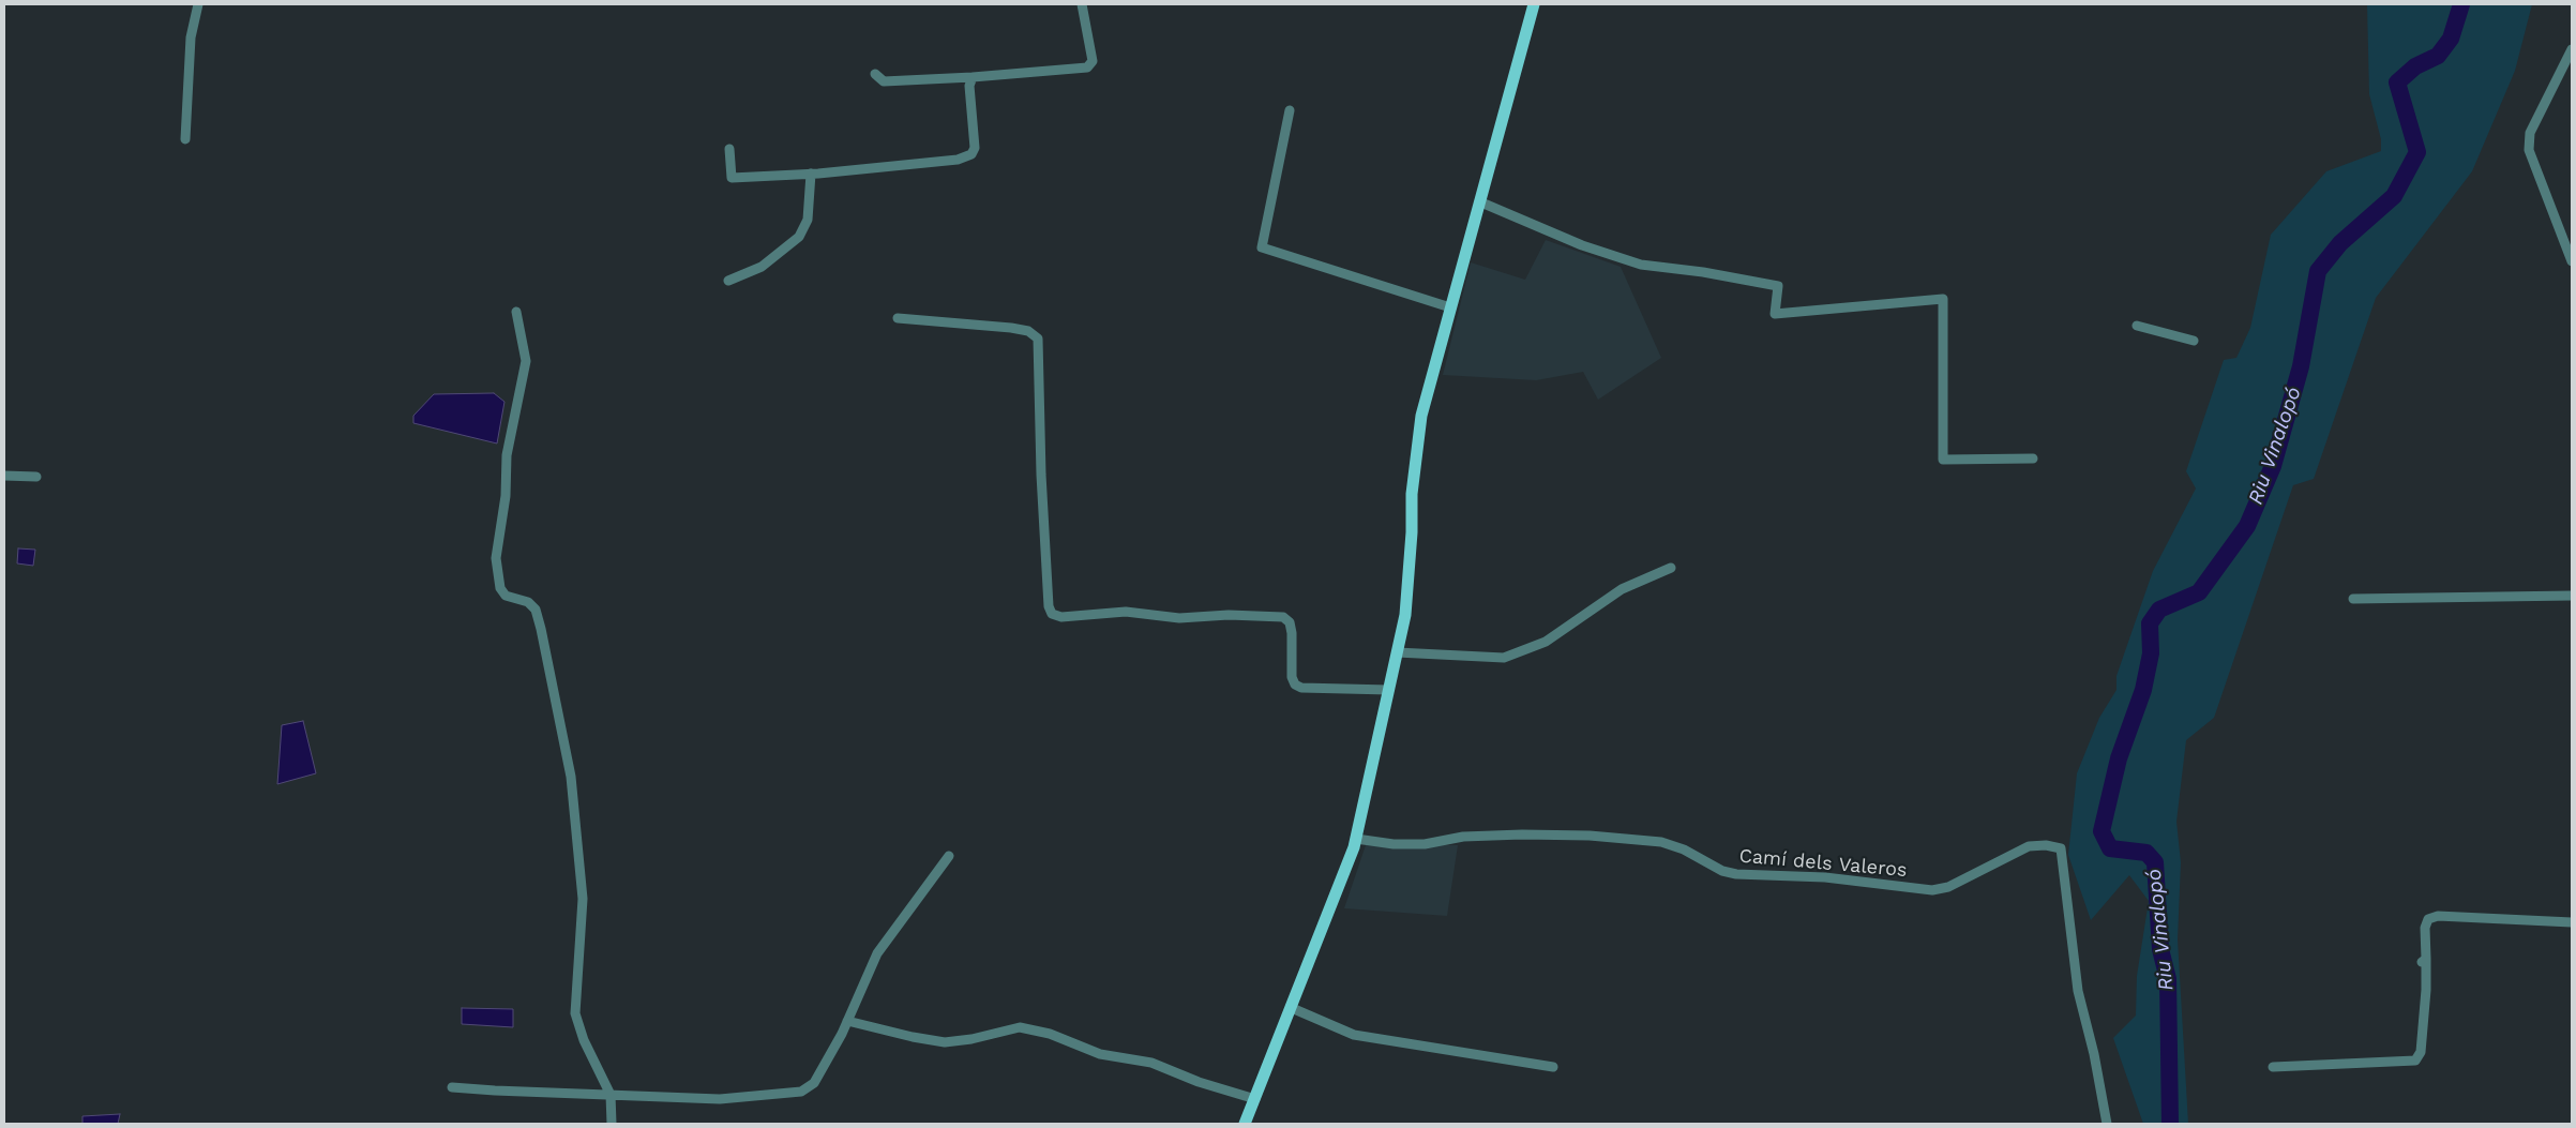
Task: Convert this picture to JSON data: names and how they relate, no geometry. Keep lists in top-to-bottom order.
{
  "streets": {
    "street": ["Camí dels Valeros"]
  },
  "water": ["Riu Vinalopó"]
}
